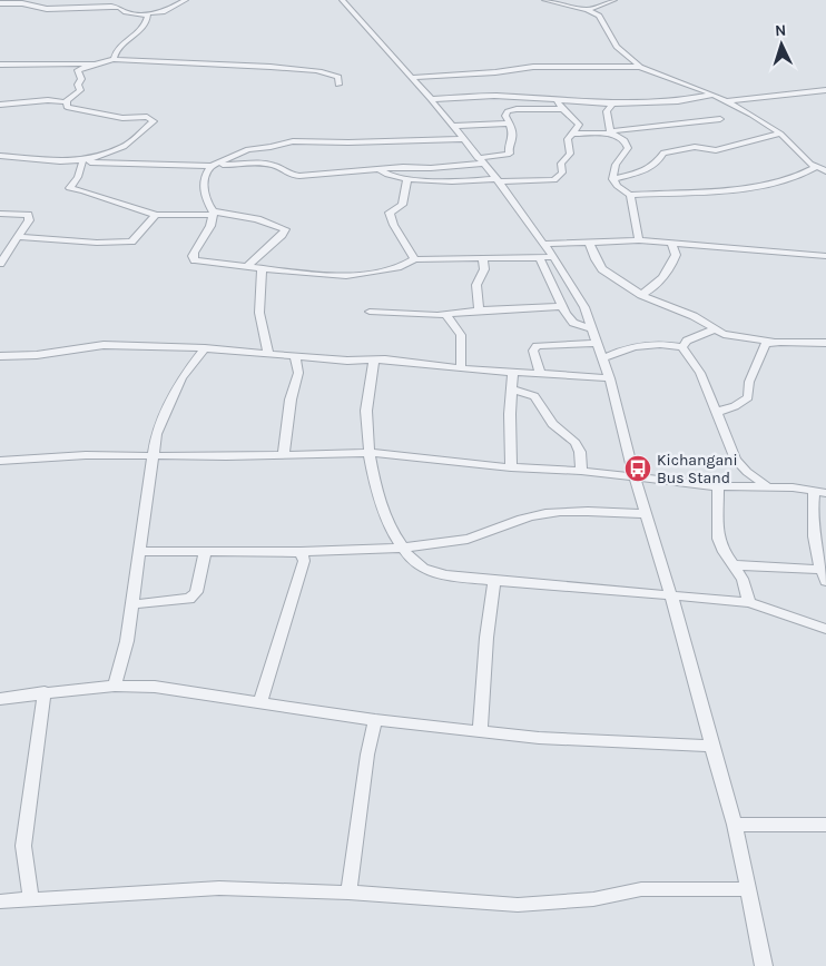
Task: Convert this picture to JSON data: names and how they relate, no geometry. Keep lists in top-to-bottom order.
{
  "places": {
    "bus stop": ["Kichangani Bus Stand"]
  },
  "north": "top"
}
